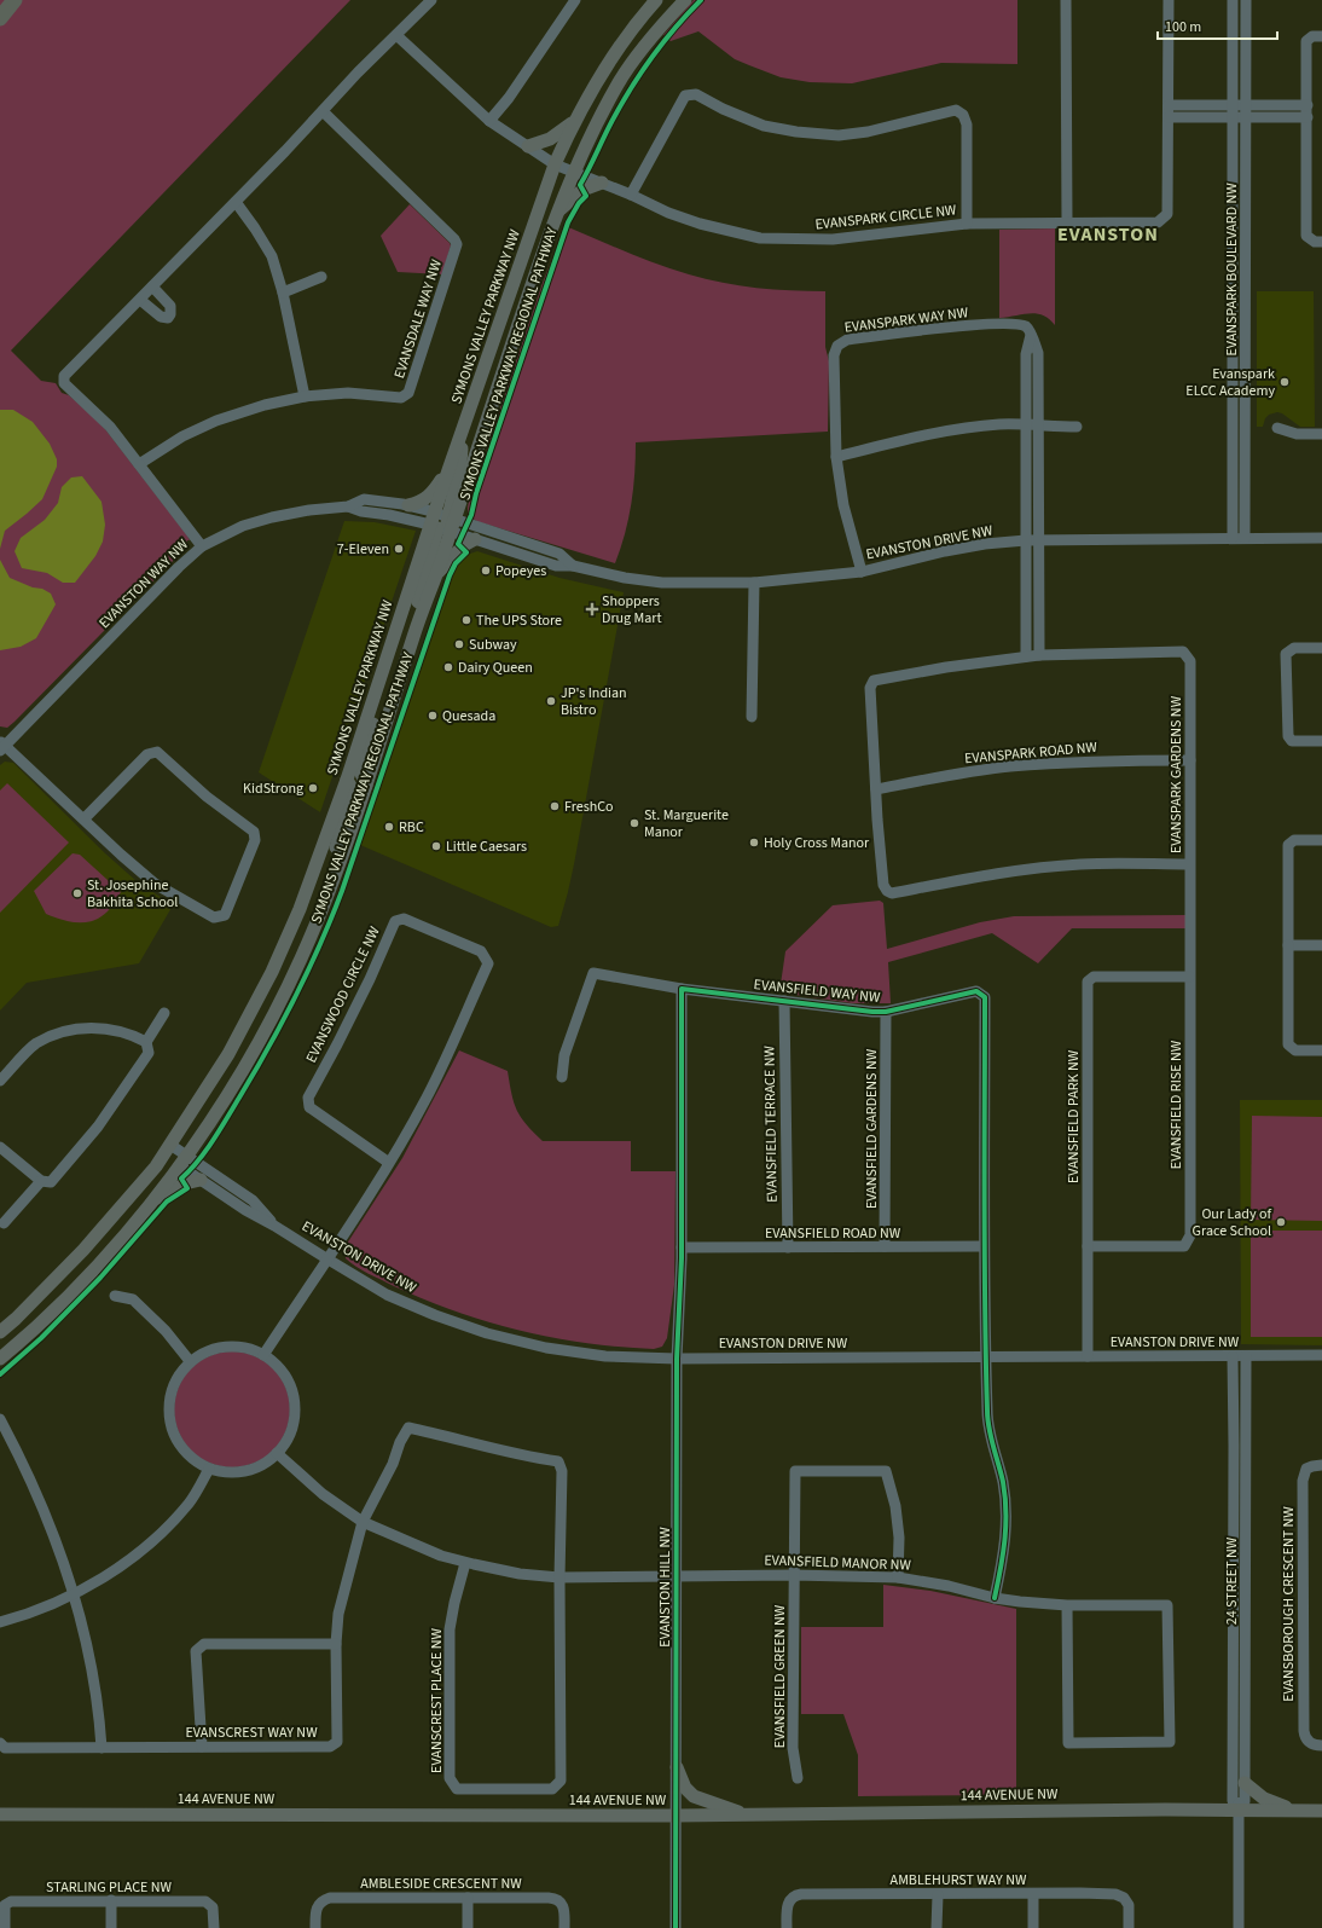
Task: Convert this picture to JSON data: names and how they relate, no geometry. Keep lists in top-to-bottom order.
{
  "streets": {
    "main road": ["SYMONS VALLEY PARKWAY NW", "144 AVENUE NW"],
    "street": [
      "EVANSPARK CIRCLE NW",
      "EVANSPARK BOULEVARD NW",
      "EVANSDALE WAY NW",
      "EVANSPARK WAY NW",
      "EVANSTON DRIVE NW",
      "EVANSTON WAY NW",
      "EVANSPARK ROAD NW",
      "EVANSPARK GARDENS NW",
      "EVANSFIELD WAY NW",
      "EVANSWOOD CIRCLE NW",
      "EVANSFIELD RISE NW",
      "EVANSFIELD PARK NW",
      "EVANSFIELD TERRACE NW",
      "EVANSFIELD GARDENS NW",
      "EVANSFIELD ROAD NW",
      "EVANSFIELD MANOR NW",
      "24 STREET NW",
      "EVANSTON HILL NW",
      "EVANSBOROUGH CRESCENT NW",
      "EVANSFIELD GREEN NW",
      "EVANSCREST PLACE NW",
      "EVANSCREST WAY NW",
      "AMBLEHURST WAY NW",
      "AMBLESIDE CRESCENT NW",
      "STARLING PLACE NW"
    ],
    "cycle path": ["SYMONS VALLEY PARKWAY REGIONAL PATHWAY"]
  },
  "crossings": [
    ["EVANSPARK CIRCLE NW", "SYMONS VALLEY PARKWAY NW"],
    ["EVANSPARK BOULEVARD NW", "EVANSTON DRIVE NW"],
    ["SYMONS VALLEY PARKWAY NW", "EVANSTON DRIVE NW"],
    ["SYMONS VALLEY PARKWAY NW", "EVANSTON WAY NW"],
    ["EVANSPARK WAY NW", "EVANSTON DRIVE NW"],
    ["EVANSTON DRIVE NW", "EVANSTON WAY NW"],
    ["EVANSTON DRIVE NW", "EVANSFIELD WAY NW"],
    ["EVANSTON DRIVE NW", "EVANSWOOD CIRCLE NW"],
    ["EVANSTON DRIVE NW", "EVANSFIELD PARK NW"],
    ["EVANSTON DRIVE NW", "24 STREET NW"],
    ["EVANSTON DRIVE NW", "EVANSTON HILL NW"],
    ["EVANSPARK ROAD NW", "EVANSPARK GARDENS NW"],
    ["EVANSPARK GARDENS NW", "EVANSFIELD RISE NW"],
    ["EVANSFIELD WAY NW", "EVANSFIELD TERRACE NW"],
    ["EVANSFIELD WAY NW", "EVANSFIELD GARDENS NW"],
    ["EVANSFIELD WAY NW", "EVANSFIELD ROAD NW"],
    ["EVANSFIELD WAY NW", "EVANSFIELD MANOR NW"],
    ["EVANSWOOD CIRCLE NW", "EVANSFIELD MANOR NW"],
    ["EVANSFIELD RISE NW", "EVANSFIELD PARK NW"],
    ["EVANSFIELD TERRACE NW", "EVANSFIELD ROAD NW"],
    ["EVANSFIELD GARDENS NW", "EVANSFIELD ROAD NW"],
    ["EVANSFIELD MANOR NW", "EVANSTON HILL NW"],
    ["EVANSFIELD MANOR NW", "EVANSFIELD GREEN NW"],
    ["EVANSFIELD MANOR NW", "EVANSCREST PLACE NW"],
    ["EVANSFIELD MANOR NW", "EVANSCREST WAY NW"],
    ["24 STREET NW", "144 AVENUE NW"],
    ["EVANSTON HILL NW", "144 AVENUE NW"],
    ["EVANSCREST PLACE NW", "EVANSCREST WAY NW"]
  ],
  "districts": ["EVANSTON"],
  "places": {
    "other": [
      "Evanspark ELCC Academy",
      "7-Eleven",
      "Popeyes",
      "The UPS Store",
      "Subway",
      "Dairy Queen",
      "JP's Indian Bistro",
      "Quesada",
      "KidStrong",
      "FreshCo",
      "St. Marguerite Manor",
      "RBC",
      "Holy Cross Manor",
      "Little Caesars",
      "St. Josephine Bakhita School",
      "Our Lady of Grace School"
    ],
    "health": ["Shoppers Drug Mart"]
  },
  "scale_bar": "100 m"
}
